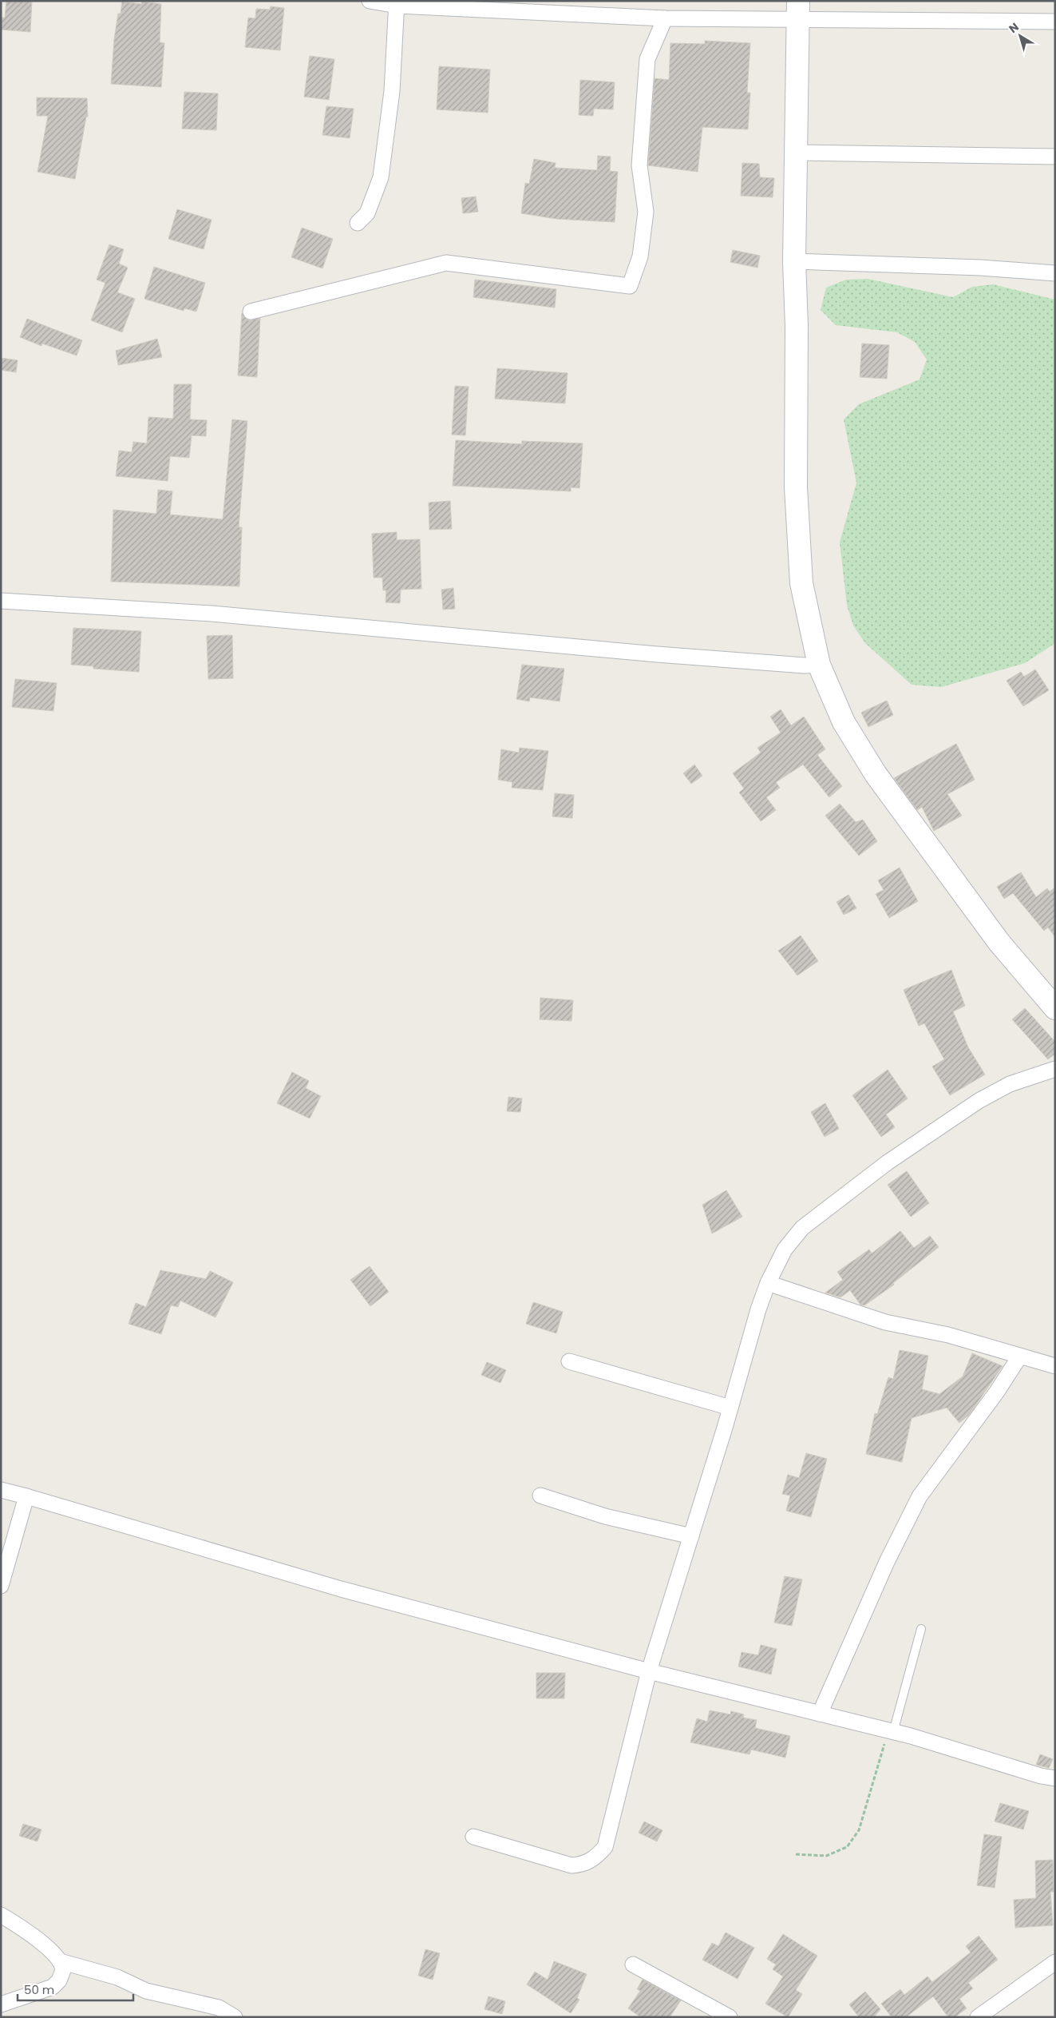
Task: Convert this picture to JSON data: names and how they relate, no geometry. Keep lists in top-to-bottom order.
{
  "scale_bar": "50 m",
  "north": "top left"
}
